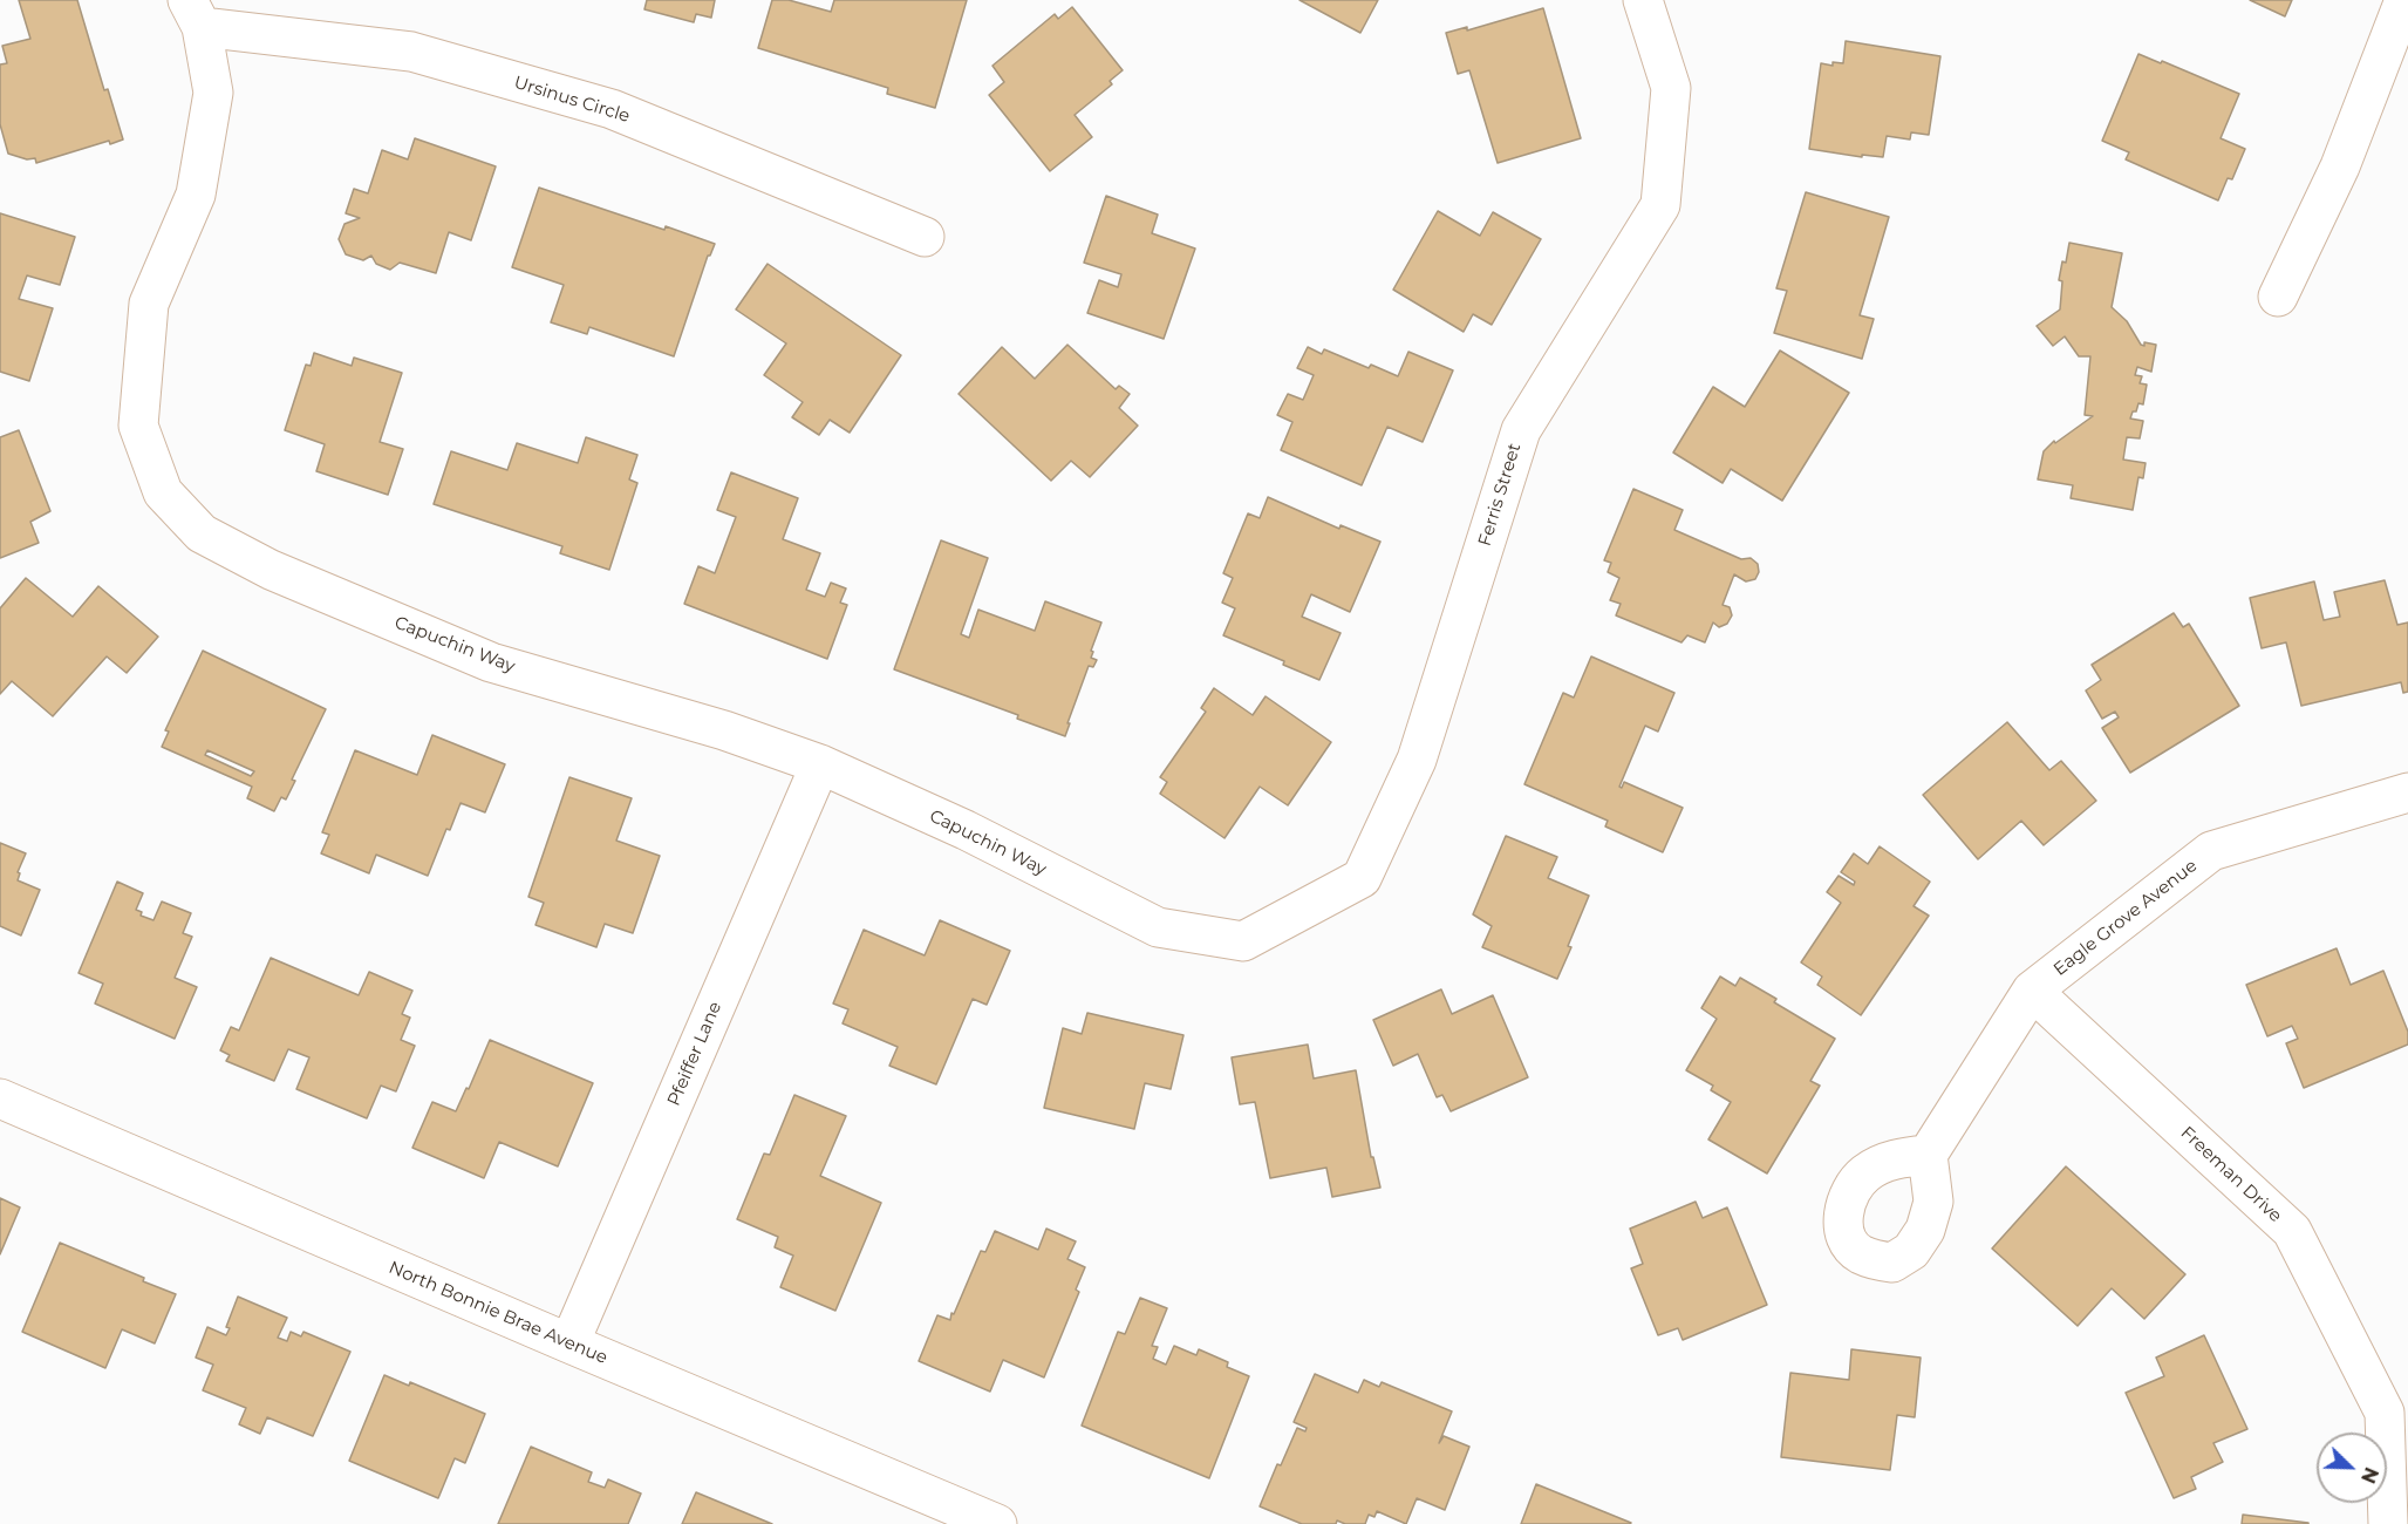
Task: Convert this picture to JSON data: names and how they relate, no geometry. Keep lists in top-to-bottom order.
{
  "streets": {
    "street": [
      "Ursinus Circle",
      "Ferris Street",
      "Capuchin Way",
      "Eagle Grove Avenue",
      "Pfeiffer Lane",
      "Freeman Drive",
      "North Bonnie Brae Avenue"
    ]
  },
  "crossings": [
    ["Ursinus Circle", "Capuchin Way"],
    ["Ferris Street", "Capuchin Way"],
    ["Capuchin Way", "Pfeiffer Lane"],
    ["Eagle Grove Avenue", "Freeman Drive"],
    ["Pfeiffer Lane", "North Bonnie Brae Avenue"]
  ],
  "north": "bottom right"
}
